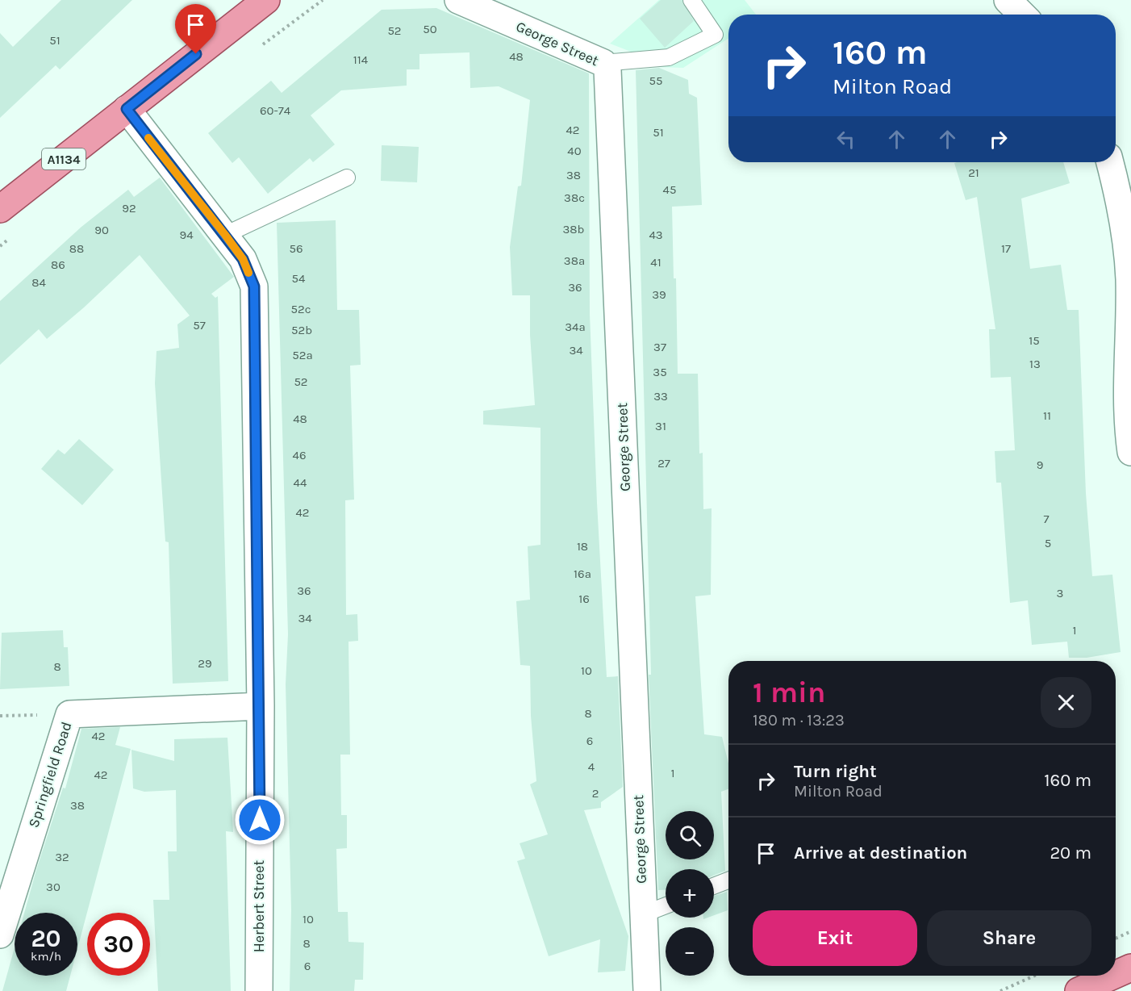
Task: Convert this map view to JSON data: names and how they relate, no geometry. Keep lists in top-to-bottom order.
{
  "streets": {
    "main road": ["A1134"],
    "street": ["George Street", "Springfield Road", "Herbert Street"]
  },
  "crossings": [
    ["A1134", "Herbert Street"],
    ["Springfield Road", "Herbert Street"]
  ],
  "house_numbers": [
    "50",
    "52",
    "51",
    "48",
    "114",
    "55",
    "60-74",
    "42",
    "51",
    "40",
    "21",
    "38",
    "45",
    "38c",
    "92",
    "38b",
    "90",
    "94",
    "43",
    "88",
    "56",
    "17",
    "38a",
    "41",
    "86",
    "54",
    "84",
    "36",
    "39",
    "52c",
    "57",
    "34a",
    "52b",
    "15",
    "37",
    "34",
    "52a",
    "13",
    "35",
    "52",
    "33",
    "11",
    "48",
    "31",
    "46",
    "27",
    "9",
    "44",
    "42",
    "7",
    "5",
    "18",
    "16a",
    "36",
    "3",
    "16",
    "34",
    "1",
    "29",
    "8",
    "10",
    "8",
    "42",
    "6",
    "4",
    "1",
    "42",
    "2",
    "38",
    "32",
    "30",
    "10",
    "8",
    "6"
  ],
  "page": {
    "turn": ["160 m", "Milton Road"],
    "heading": ["1 min", "180 m · 13:23"],
    "list": [
      {
        "name": "Turn right",
        "note": "Milton Road",
        "value": "160 m"
      },
      {
        "name": "Arrive at destination",
        "value": "20 m"
      }
    ],
    "map_buttons": ["+", "−"],
    "buttons": ["Exit", "Share"],
    "speed": "20 km/h",
    "limit": "30"
  }
}
